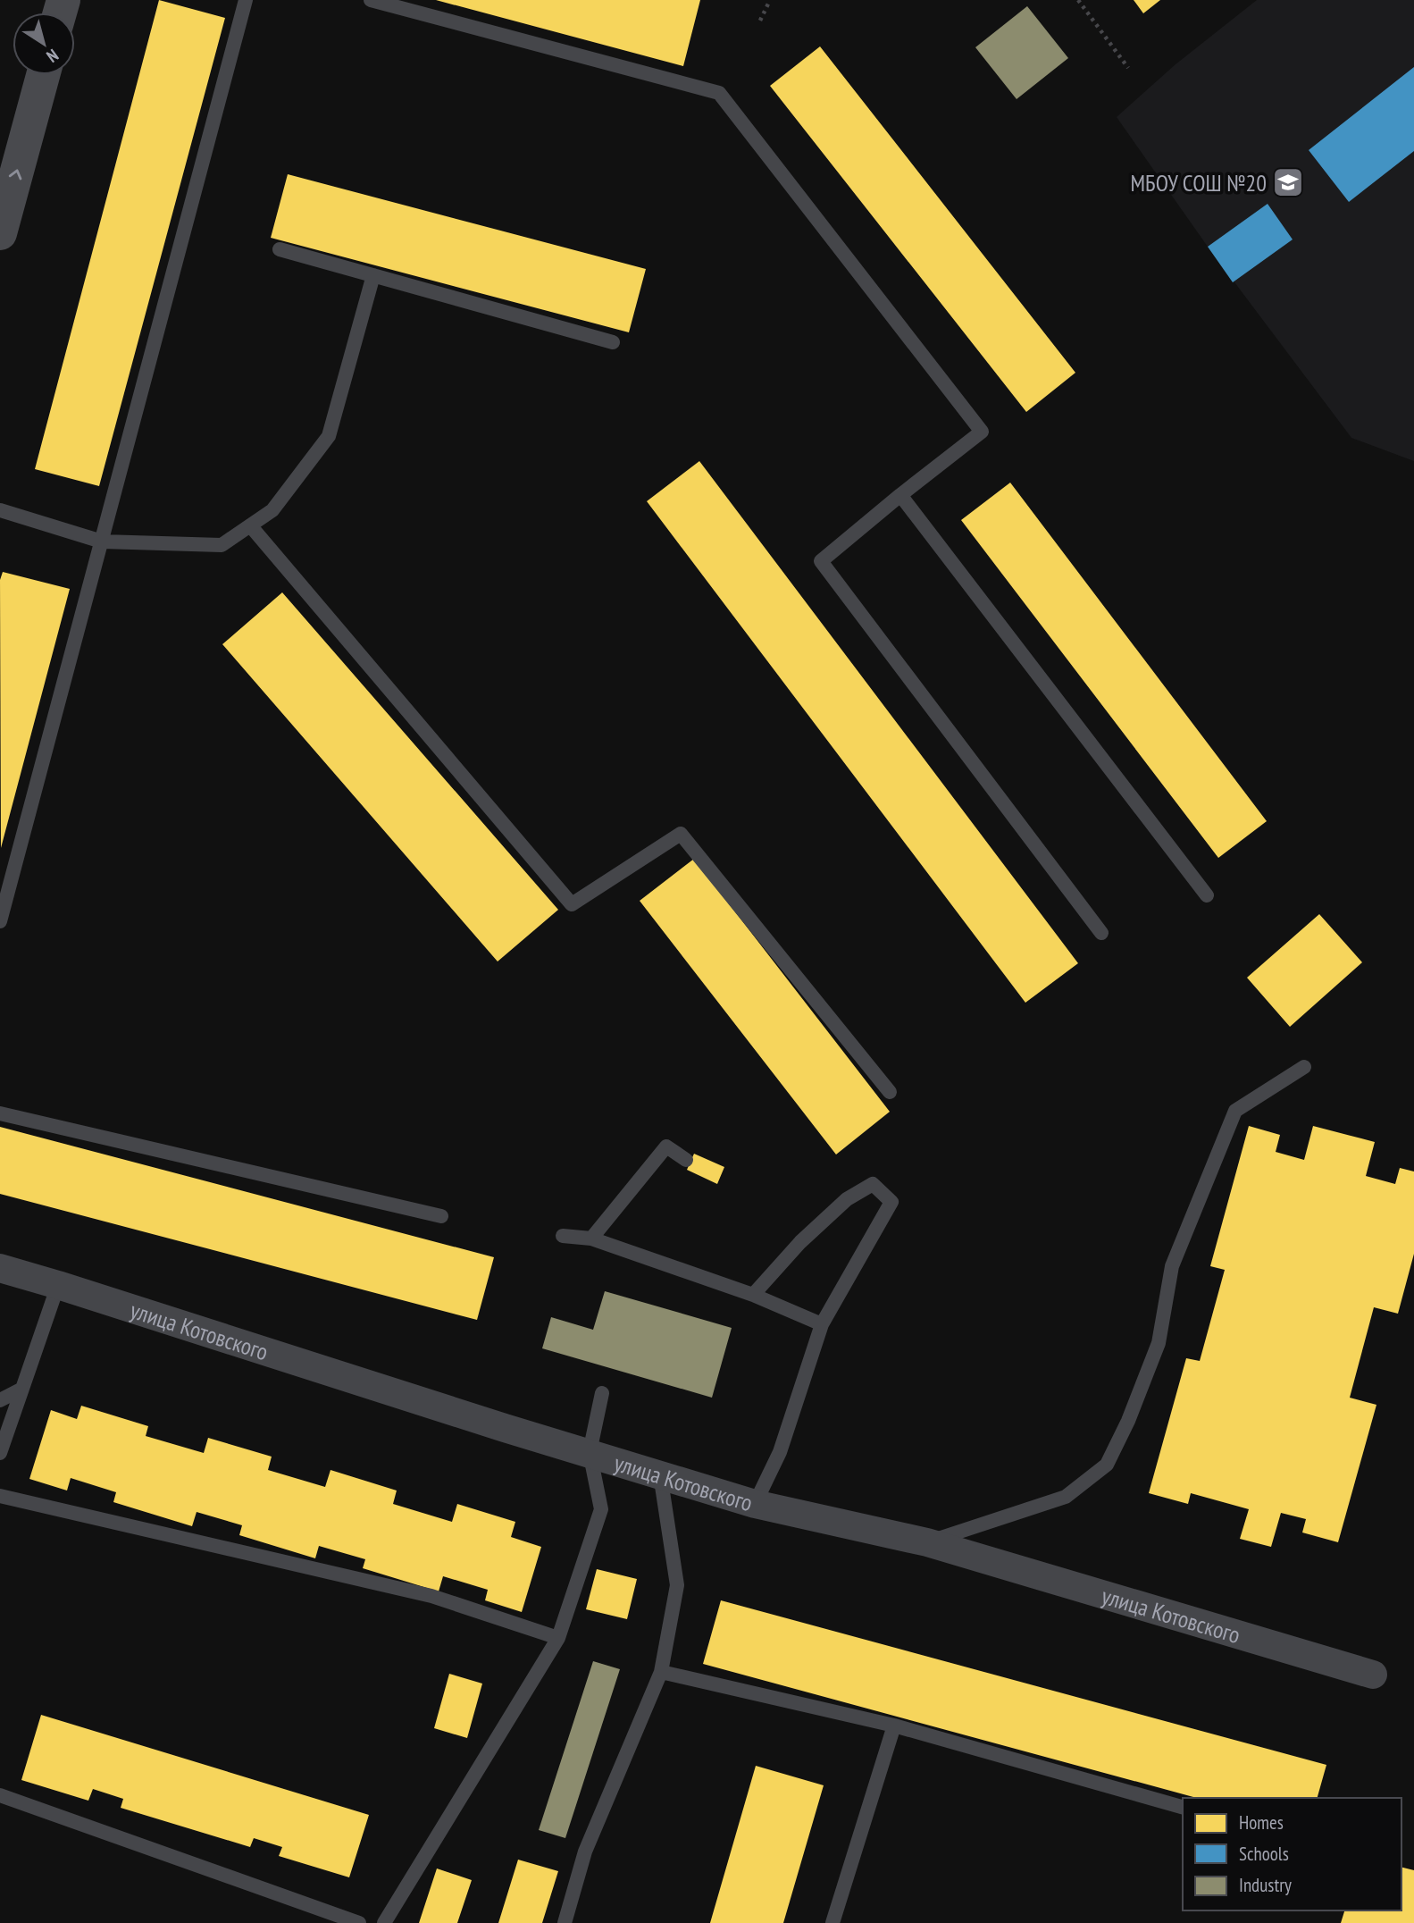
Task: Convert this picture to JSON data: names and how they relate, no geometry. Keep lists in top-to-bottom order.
{
  "streets": {
    "street": ["улица Котовского"]
  },
  "places": {
    "school or university": ["МБОУ СОШ №20"]
  },
  "legend": ["Homes", "Schools", "Industry"],
  "north": "bottom right"
}
